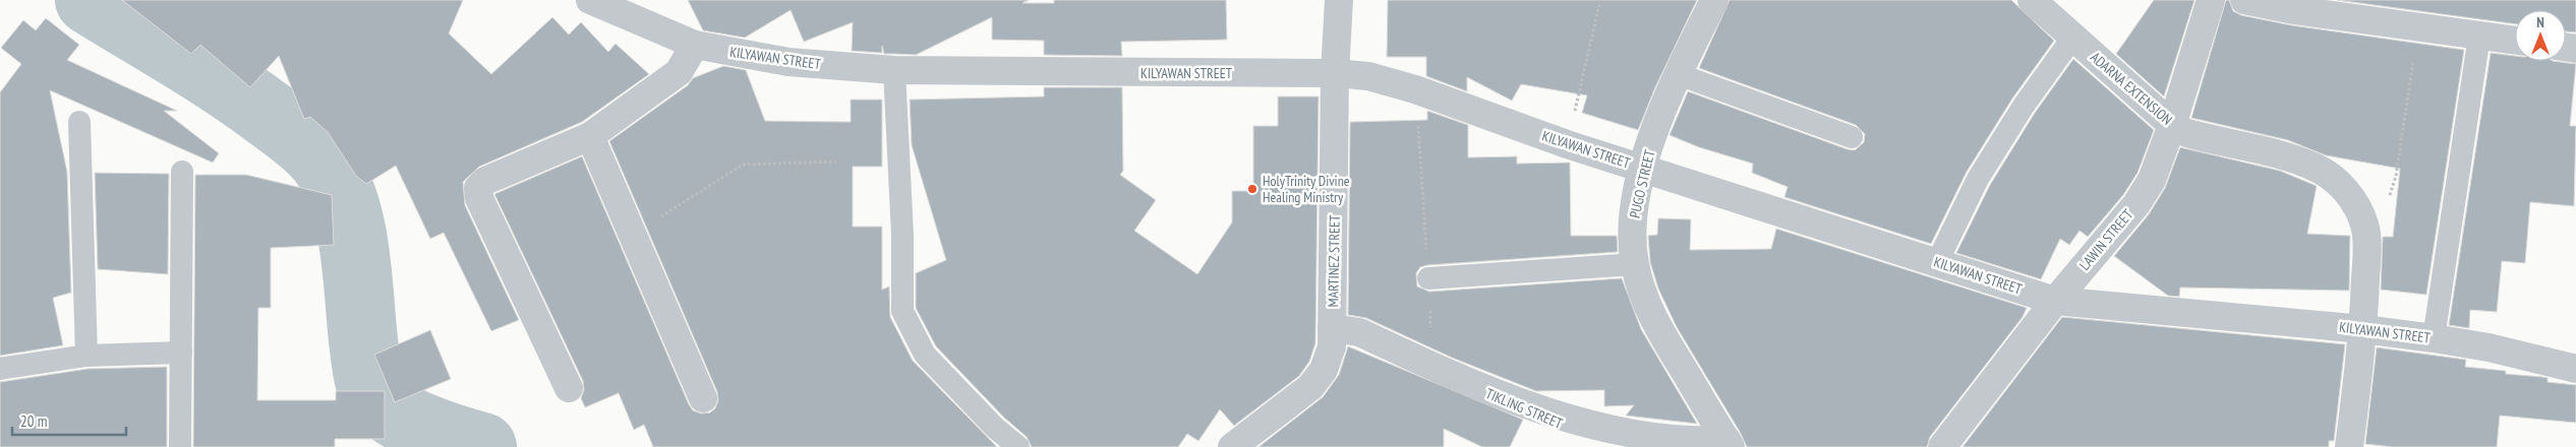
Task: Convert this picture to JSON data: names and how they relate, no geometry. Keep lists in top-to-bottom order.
{
  "streets": {
    "street": [
      "KILYAWAN STREET",
      "ADARNA EXTENSION",
      "PUGO STREET",
      "LAWIN STREET",
      "MARTINEZ STREET",
      "TIKLING STREET"
    ]
  },
  "crossings": [
    ["KILYAWAN STREET", "PUGO STREET"],
    ["KILYAWAN STREET", "LAWIN STREET"],
    ["KILYAWAN STREET", "MARTINEZ STREET"],
    ["ADARNA EXTENSION", "LAWIN STREET"],
    ["PUGO STREET", "TIKLING STREET"],
    ["MARTINEZ STREET", "TIKLING STREET"]
  ],
  "places": ["HolyTrinity Divine Healing Ministry"],
  "scale_bar": "20 m",
  "north": "top"
}
